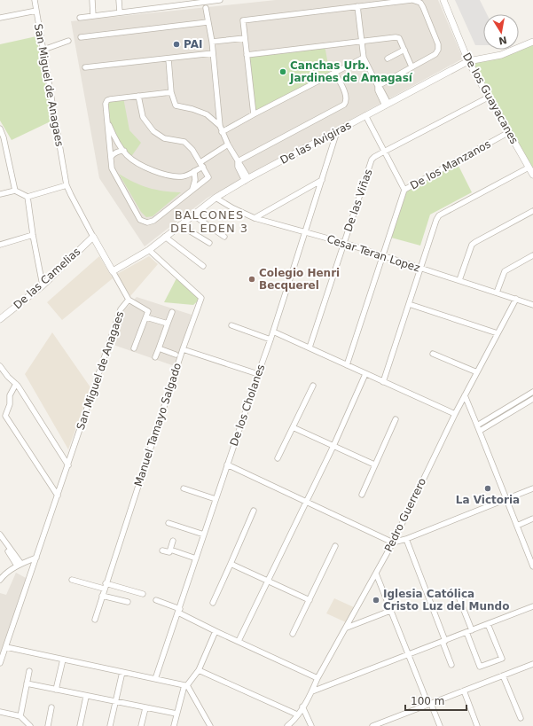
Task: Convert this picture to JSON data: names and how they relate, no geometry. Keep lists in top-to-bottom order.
{
  "streets": {
    "street": [
      "San Miguel de Anagaes",
      "De los Guayacanes",
      "De las Avigiras",
      "De los Manzanos",
      "De las Viñas",
      "Cesar Teran Lopez",
      "De las Camelias",
      "De los Cholanes",
      "Manuel Tamayo Salgado",
      "Pedro Guerrero"
    ]
  },
  "crossings": [
    ["San Miguel de Anagaes", "De las Avigiras"],
    ["San Miguel de Anagaes", "De las Camelias"],
    ["De los Guayacanes", "De las Avigiras"],
    ["De los Guayacanes", "De los Manzanos"],
    ["De los Guayacanes", "De las Viñas"],
    ["De las Avigiras", "Cesar Teran Lopez"],
    ["De las Avigiras", "De los Cholanes"],
    ["De las Avigiras", "Manuel Tamayo Salgado"],
    ["De los Manzanos", "Cesar Teran Lopez"],
    ["De las Viñas", "Cesar Teran Lopez"],
    ["Cesar Teran Lopez", "De los Cholanes"],
    ["Cesar Teran Lopez", "Pedro Guerrero"]
  ],
  "districts": ["BALCONES DEL EDEN 3"],
  "places": [
    "PAI",
    "Canchas Urb. Jardines de Amagasí",
    "Colegio Henri Becquerel",
    "La Victoria",
    "Iglesia Católica Cristo Luz del Mundo"
  ],
  "scale_bar": "100 m",
  "north": "bottom"
}
